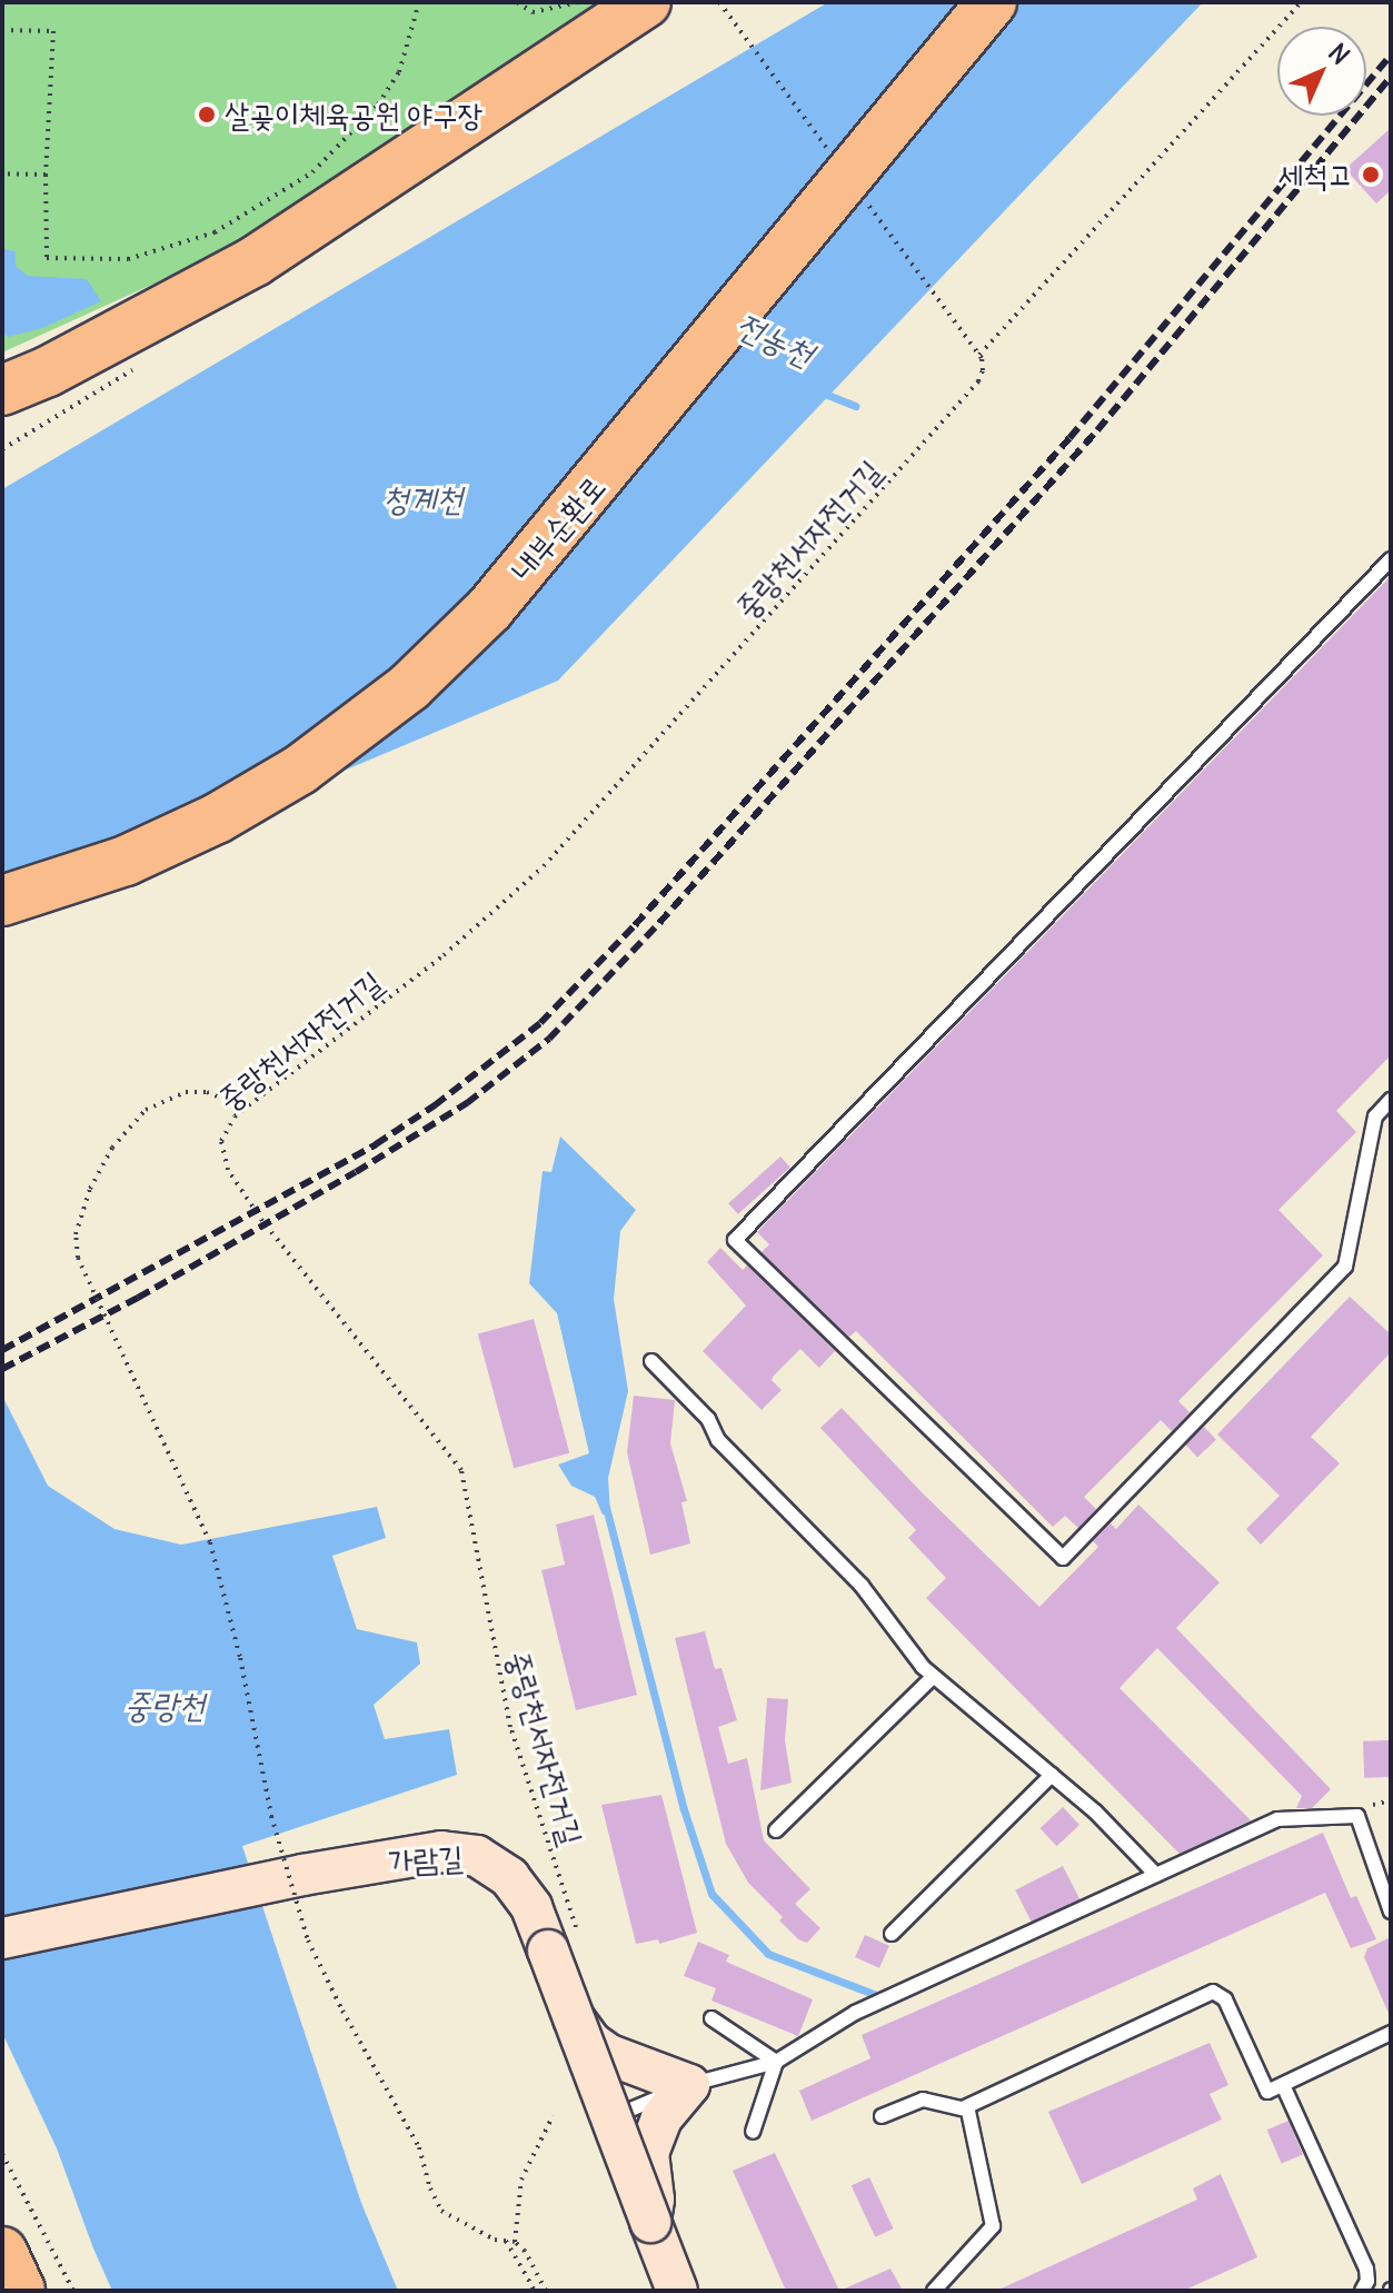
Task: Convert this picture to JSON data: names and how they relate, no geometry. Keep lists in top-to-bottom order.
{
  "streets": {
    "highway": ["내부순환로"],
    "street": ["가람길"],
    "path": ["중랑천서자전거길"]
  },
  "crossings": [
    ["중랑천서자전거길", "가람길"]
  ],
  "water": ["전농천", "청계천", "중랑천"],
  "places": ["살곶이체육공원 야구장", "세척고"],
  "north": "top right"
}
